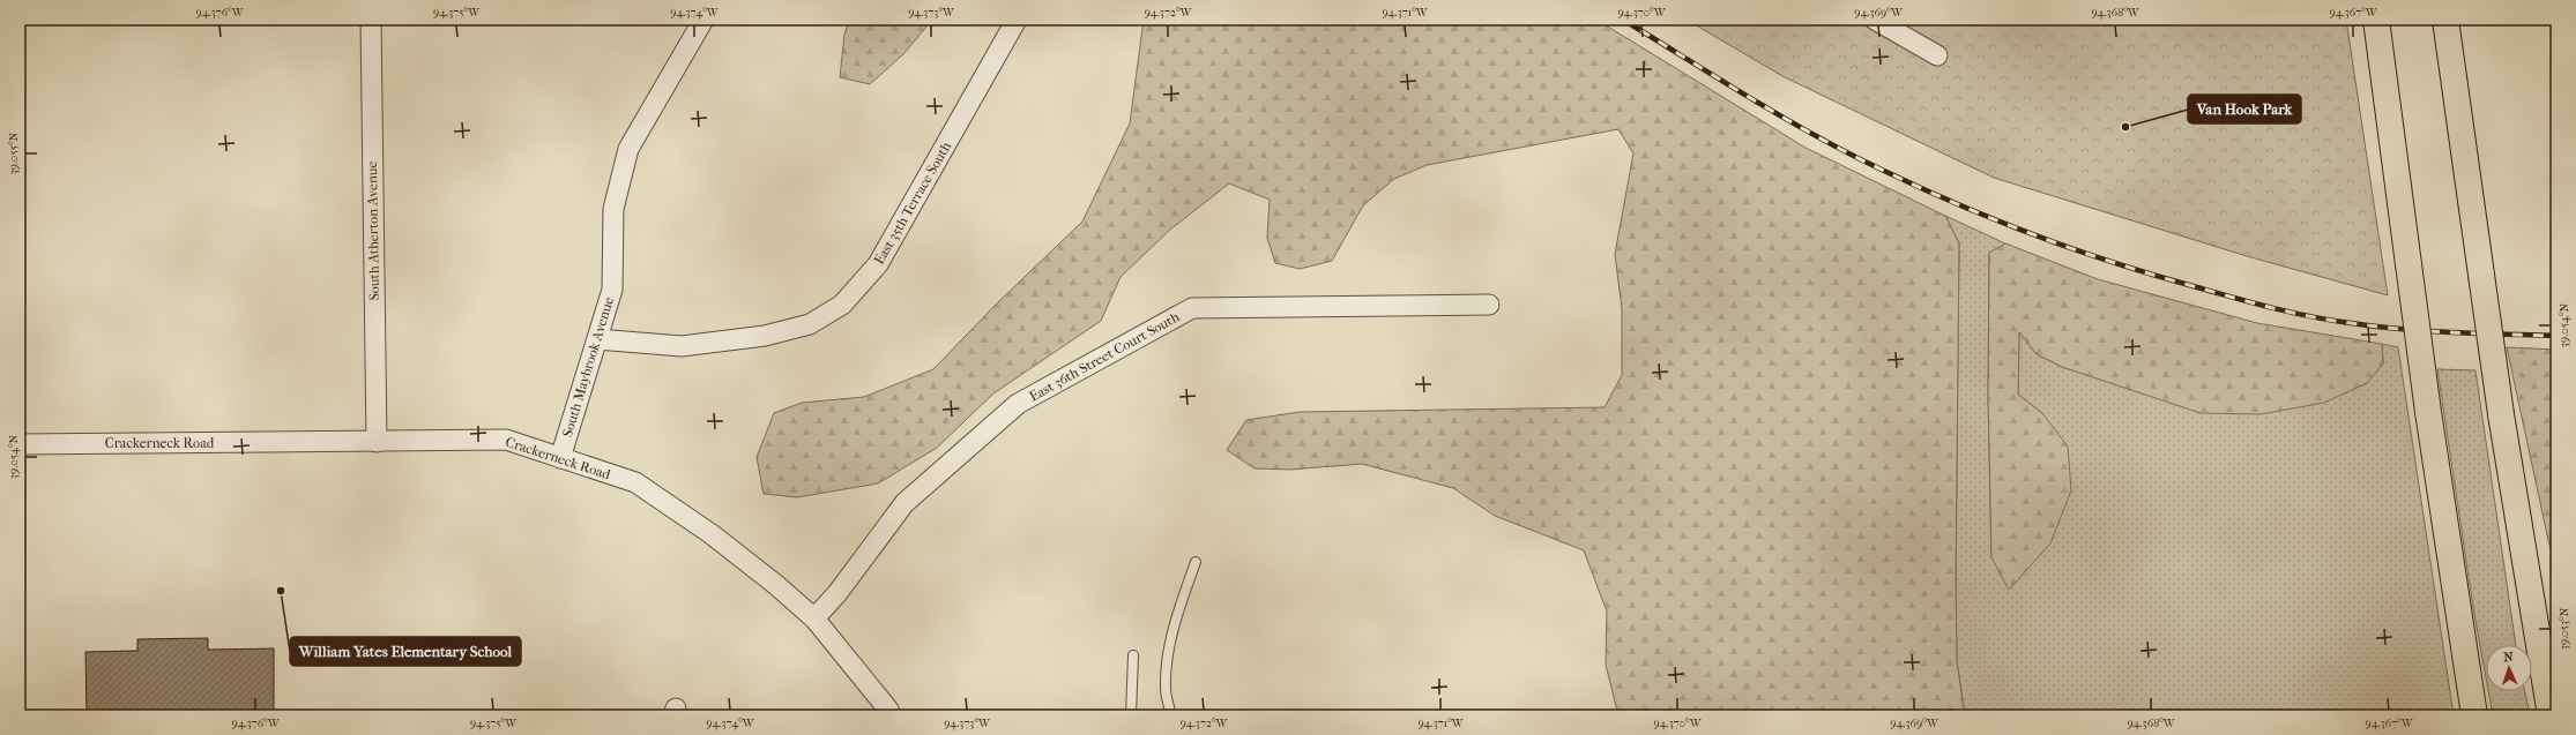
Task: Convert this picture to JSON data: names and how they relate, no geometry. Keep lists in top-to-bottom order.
{
  "streets": {
    "street": [
      "East 35th Terrace South",
      "South Atherton Avenue",
      "East 36th Street Court South",
      "South Maybrook Avenue",
      "Crackerneck Road"
    ]
  },
  "crossings": [
    ["East 35th Terrace South", "South Maybrook Avenue"],
    ["South Atherton Avenue", "Crackerneck Road"],
    ["East 36th Street Court South", "Crackerneck Road"],
    ["South Maybrook Avenue", "Crackerneck Road"]
  ],
  "places": ["Van Hook Park", "William Yates Elementary School"],
  "north": "top",
  "coordinates": [
    "94.376°W",
    "94.375°W",
    "94.374°W",
    "94.373°W",
    "94.372°W",
    "94.371°W",
    "94.370°W",
    "94.369°W",
    "94.368°W",
    "94.367°W",
    "39.055°N",
    "39.054°N",
    "39.053°N"
  ]
}
